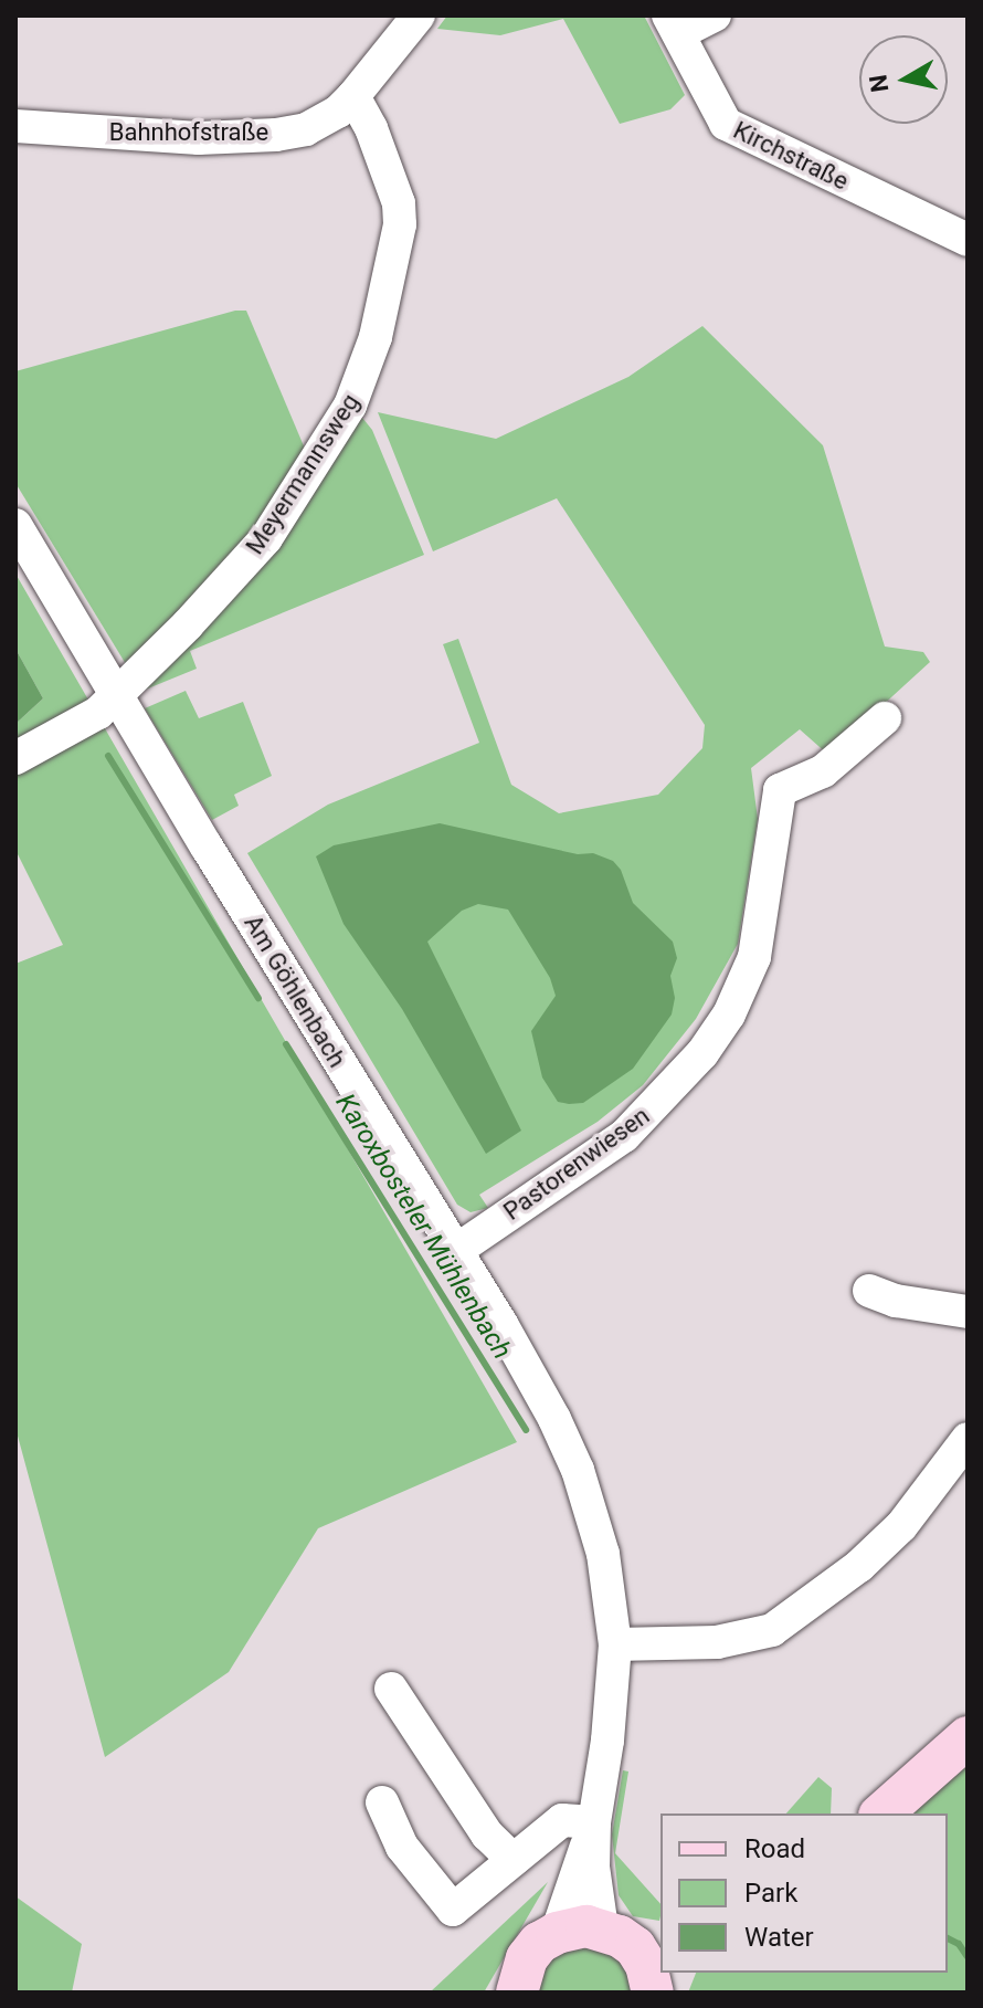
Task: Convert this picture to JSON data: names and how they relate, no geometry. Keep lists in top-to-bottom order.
{
  "streets": {
    "street": [
      "Bahnhofstraße",
      "Kirchstraße",
      "Meyermannsweg",
      "Am Göhlenbach",
      "Pastorenwiesen"
    ]
  },
  "crossings": [
    ["Bahnhofstraße", "Meyermannsweg"],
    ["Meyermannsweg", "Am Göhlenbach"],
    ["Am Göhlenbach", "Pastorenwiesen"]
  ],
  "water": ["Karoxbosteler Mühlenbach"],
  "legend": ["Road", "Park", "Water"],
  "north": "left"
}
